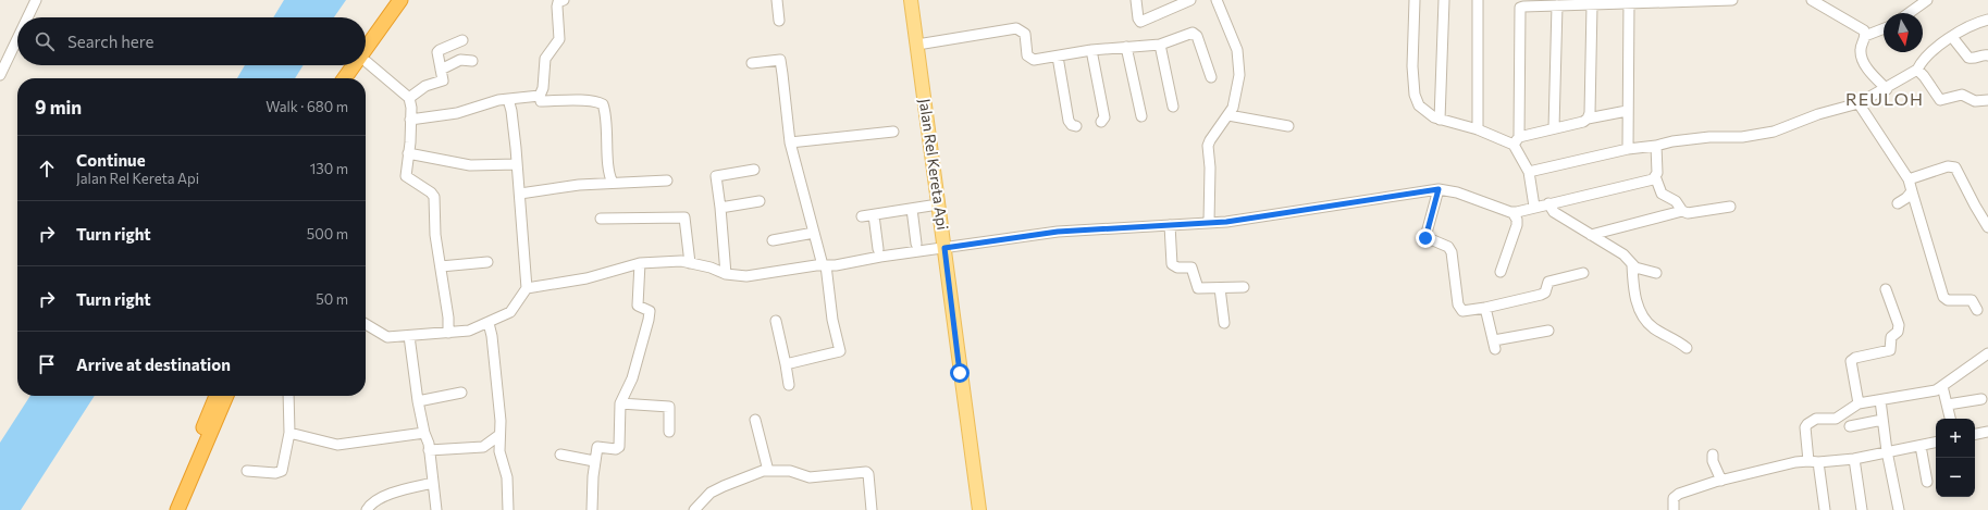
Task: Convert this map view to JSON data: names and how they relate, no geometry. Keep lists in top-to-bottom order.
{
  "streets": {
    "main road": ["Jalan Rel Kereta Api"]
  },
  "districts": ["REULOH"],
  "north": "bottom",
  "page": {
    "search": "Search here",
    "heading": ["9 min", "Walk · 680 m"],
    "list": [
      ["Continue", "Jalan Rel Kereta Api", "130 m"],
      ["Turn right", "500 m"],
      ["Turn right", "50 m"],
      "Arrive at destination"
    ],
    "map_buttons": ["+", "−"]
  }
}
